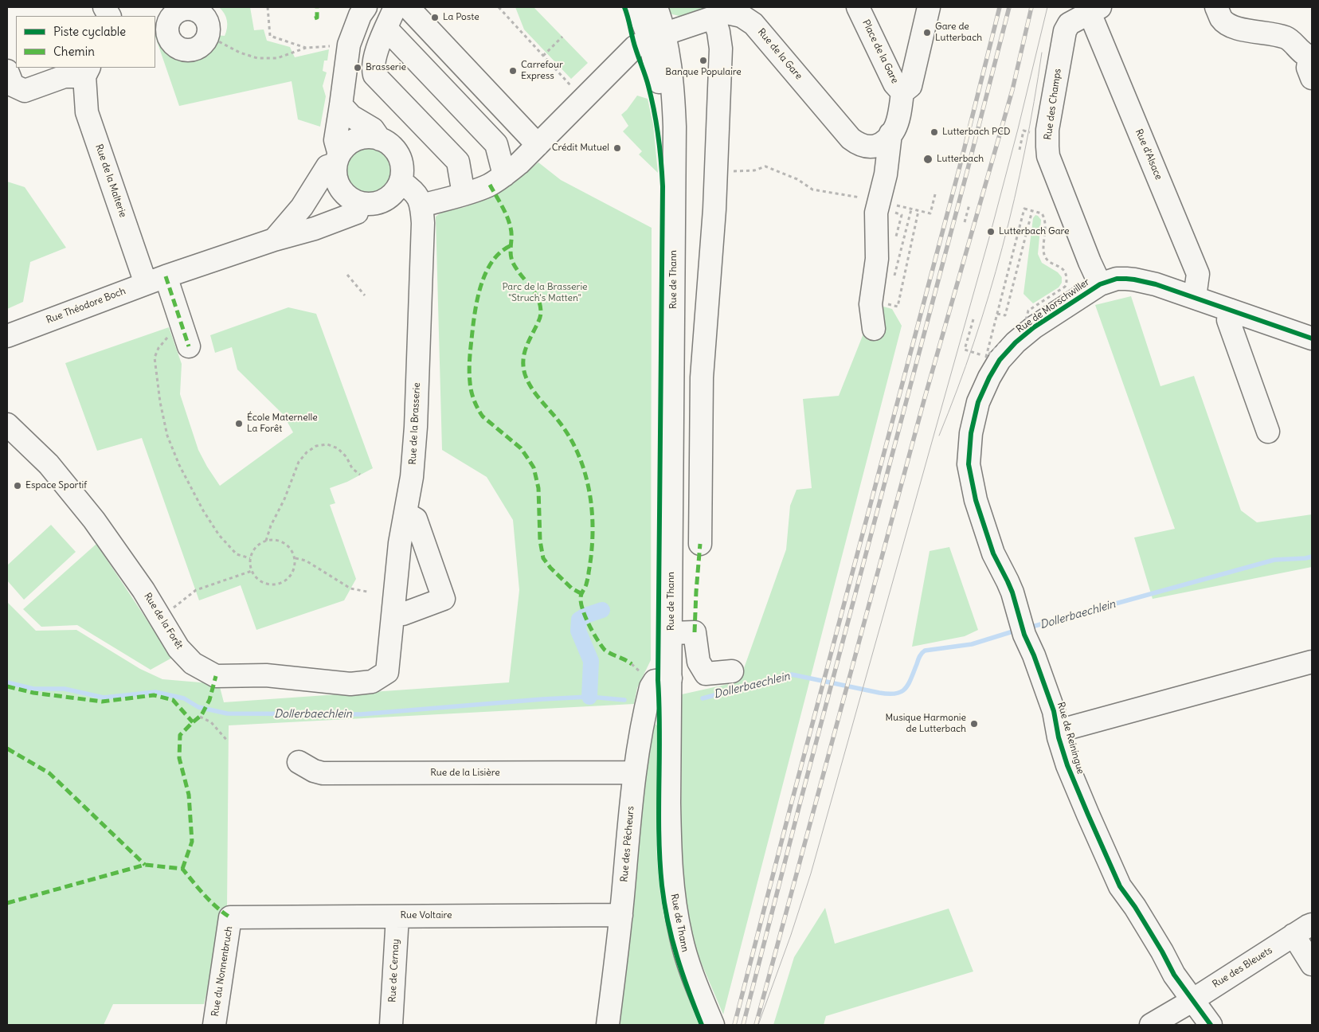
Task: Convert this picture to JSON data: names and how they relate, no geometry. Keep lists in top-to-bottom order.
{
  "streets": {
    "street": [
      "Place de la Gare",
      "Rue de la Gare",
      "Rue des Champs",
      "Rue d'Alsace",
      "Rue de la Malterie",
      "Rue de Thann",
      "Rue Théodore Boch",
      "Rue de Morschwiller",
      "Rue de la Brasserie",
      "Rue de la Forêt",
      "Rue de Reiningue",
      "Rue de la Lisière",
      "Rue des Pêcheurs",
      "Rue Voltaire",
      "Rue des Bleuets",
      "Rue de Cernay",
      "Rue du Nonnenbruch"
    ]
  },
  "crossings": [
    ["Place de la Gare", "Rue de la Gare"],
    ["Rue des Champs", "Rue d'Alsace"],
    ["Rue des Champs", "Rue de Morschwiller"],
    ["Rue d'Alsace", "Rue de Morschwiller"],
    ["Rue de la Malterie", "Rue Théodore Boch"],
    ["Rue de Thann", "Rue des Pêcheurs"],
    ["Rue de Morschwiller", "Rue de Reiningue"],
    ["Rue de la Brasserie", "Rue de la Forêt"],
    ["Rue de Reiningue", "Rue des Bleuets"],
    ["Rue de la Lisière", "Rue des Pêcheurs"],
    ["Rue des Pêcheurs", "Rue Voltaire"],
    ["Rue Voltaire", "Rue de Cernay"],
    ["Rue Voltaire", "Rue du Nonnenbruch"]
  ],
  "water": ["Dollerbaechlein"],
  "parks": ["Parc de la Brasserie \"Struch's Matten\""],
  "places": [
    "La Poste",
    "Gare de Lutterbach",
    "Banque Populaire",
    "Brasserie",
    "Carrefour Express",
    "Lutterbach PCD",
    "Crédit Mutuel",
    "Lutterbach",
    "Lutterbach Gare",
    "École Maternelle La Forêt",
    "Espace Sportif",
    "Musique Harmonie de Lutterbach"
  ],
  "legend": ["Piste cyclable", "Chemin"]
}
